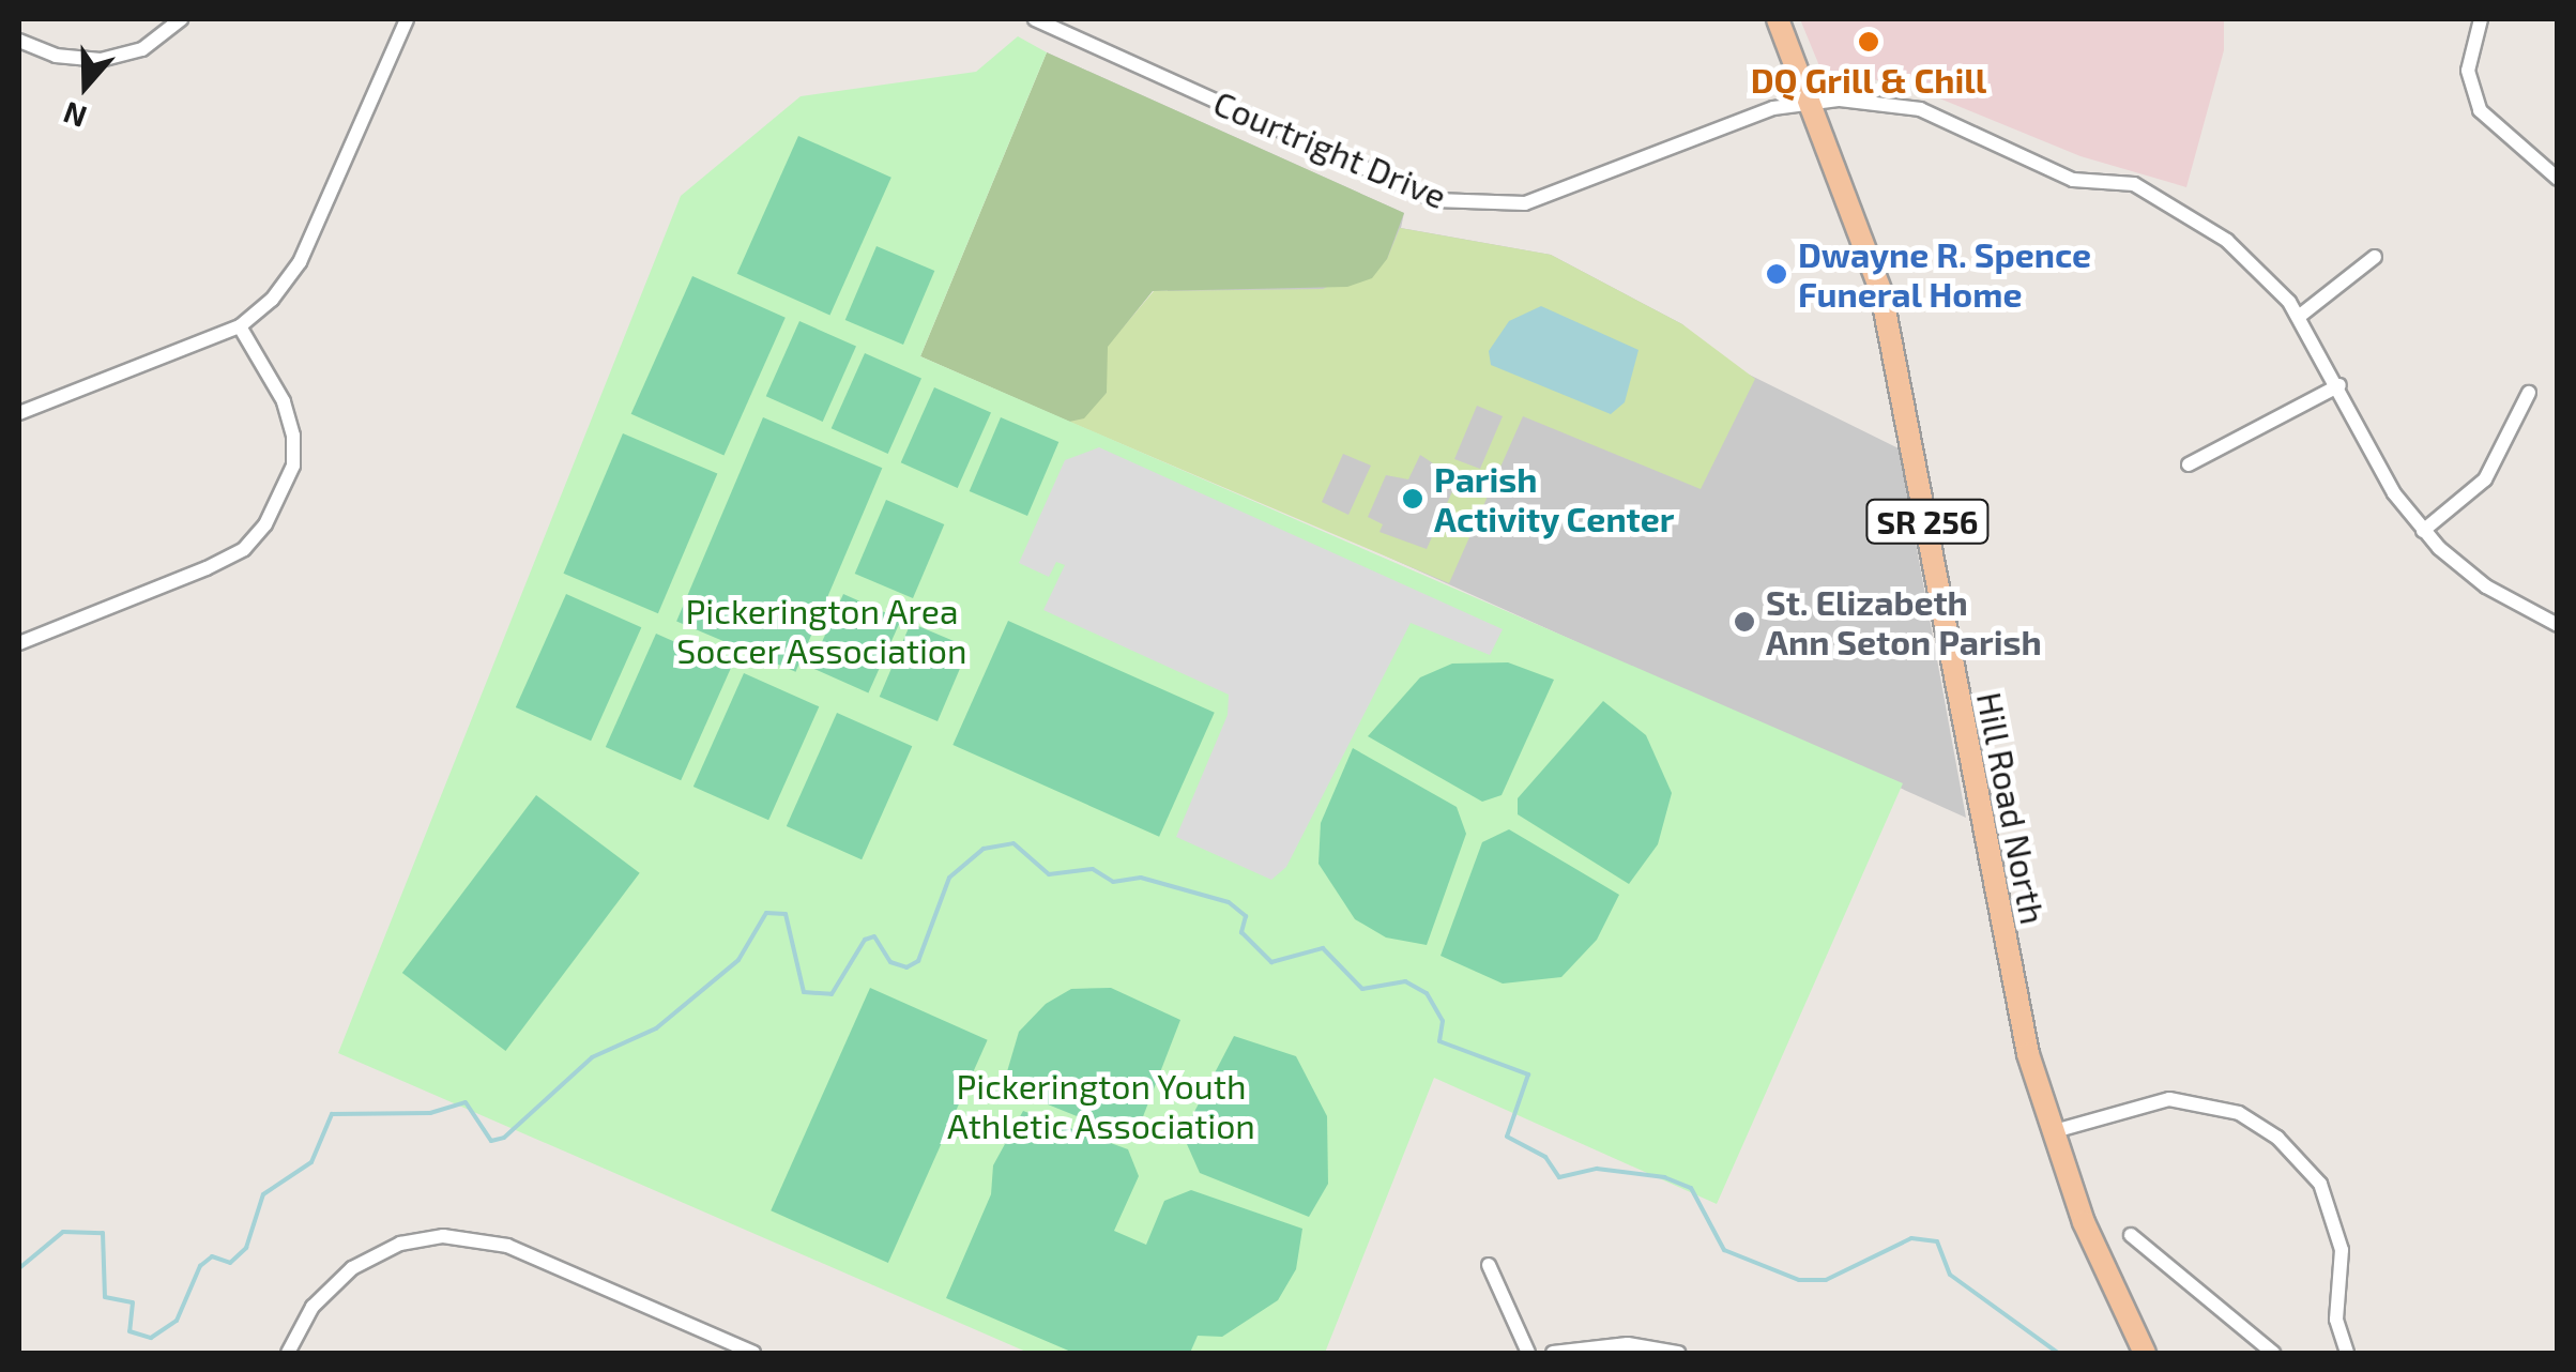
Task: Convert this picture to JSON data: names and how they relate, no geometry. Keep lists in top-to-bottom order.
{
  "streets": {
    "main road": ["SR 256", "Hill Road North"],
    "street": ["Courtright Drive"]
  },
  "crossings": [
    ["Courtright Drive", "Hill Road North"]
  ],
  "parks": ["Pickerington Area Soccer Association", "Pickerington Youth Athletic Association"],
  "places": [
    "DQ Grill & Chill",
    "Dwayne R. Spence Funeral Home",
    "Parish Activity Center",
    "St. Elizabeth Ann Seton Parish"
  ],
  "north": "bottom"
}
